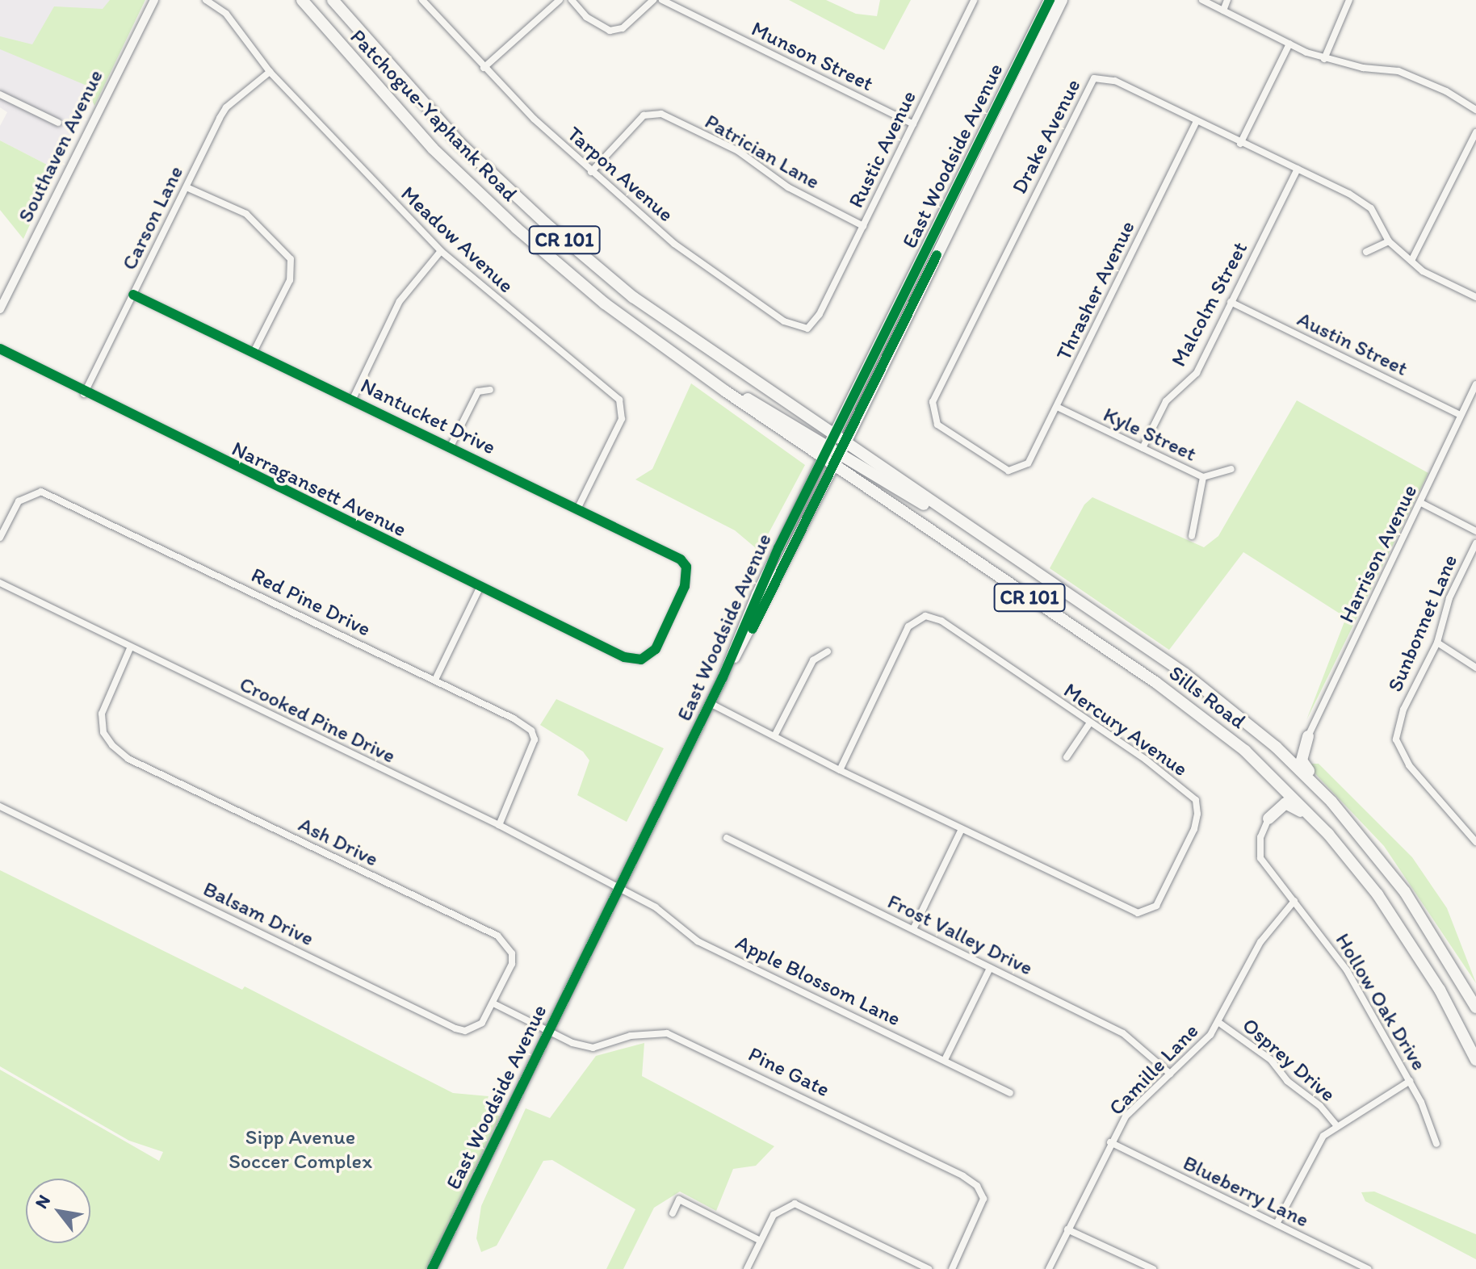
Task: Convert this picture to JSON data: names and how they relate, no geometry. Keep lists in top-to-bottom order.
{
  "streets": {
    "main road": [
      "Patchogue-Yaphank Road",
      "East Woodside Avenue",
      "CR 101",
      "Sills Road"
    ],
    "street": [
      "Munson Street",
      "Drake Avenue",
      "Southaven Avenue",
      "Rustic Avenue",
      "Patrician Lane",
      "Tarpon Avenue",
      "Carson Lane",
      "Meadow Avenue",
      "Thrasher Avenue",
      "Malcolm Street",
      "Austin Street",
      "Nantucket Drive",
      "Kyle Street",
      "Narragansett Avenue",
      "Harrison Avenue",
      "Red Pine Drive",
      "Sunbonnet Lane",
      "Crooked Pine Drive",
      "Mercury Avenue",
      "Ash Drive",
      "Balsam Drive",
      "Frost Valley Drive",
      "Apple Blossom Lane",
      "Hollow Oak Drive",
      "Osprey Drive",
      "Camille Lane",
      "Pine Gate",
      "Blueberry Lane"
    ]
  },
  "crossings": [
    ["Munson Street", "Rustic Avenue"],
    ["Patchogue-Yaphank Road", "East Woodside Avenue"],
    ["Patchogue-Yaphank Road", "Sills Road"],
    ["Drake Avenue", "Thrasher Avenue"],
    ["Drake Avenue", "Malcolm Street"],
    ["Rustic Avenue", "Patrician Lane"],
    ["Rustic Avenue", "Tarpon Avenue"],
    ["Patrician Lane", "Tarpon Avenue"],
    ["East Woodside Avenue", "Sills Road"],
    ["East Woodside Avenue", "Crooked Pine Drive"],
    ["East Woodside Avenue", "Mercury Avenue"],
    ["East Woodside Avenue", "Apple Blossom Lane"],
    ["East Woodside Avenue", "Pine Gate"],
    ["Carson Lane", "Meadow Avenue"],
    ["Carson Lane", "Nantucket Drive"],
    ["Carson Lane", "Narragansett Avenue"],
    ["Meadow Avenue", "Nantucket Drive"],
    ["Thrasher Avenue", "Kyle Street"],
    ["Malcolm Street", "Austin Street"],
    ["Malcolm Street", "Kyle Street"],
    ["Austin Street", "Harrison Avenue"],
    ["Nantucket Drive", "Narragansett Avenue"],
    ["Red Pine Drive", "Crooked Pine Drive"],
    ["Crooked Pine Drive", "Ash Drive"],
    ["Crooked Pine Drive", "Apple Blossom Lane"],
    ["Ash Drive", "Balsam Drive"],
    ["Ash Drive", "Pine Gate"],
    ["Balsam Drive", "Pine Gate"],
    ["Frost Valley Drive", "Camille Lane"],
    ["Hollow Oak Drive", "Camille Lane"],
    ["Osprey Drive", "Camille Lane"],
    ["Camille Lane", "Blueberry Lane"]
  ],
  "parks": ["Sipp Avenue Soccer Complex"],
  "north": "top left"
}
